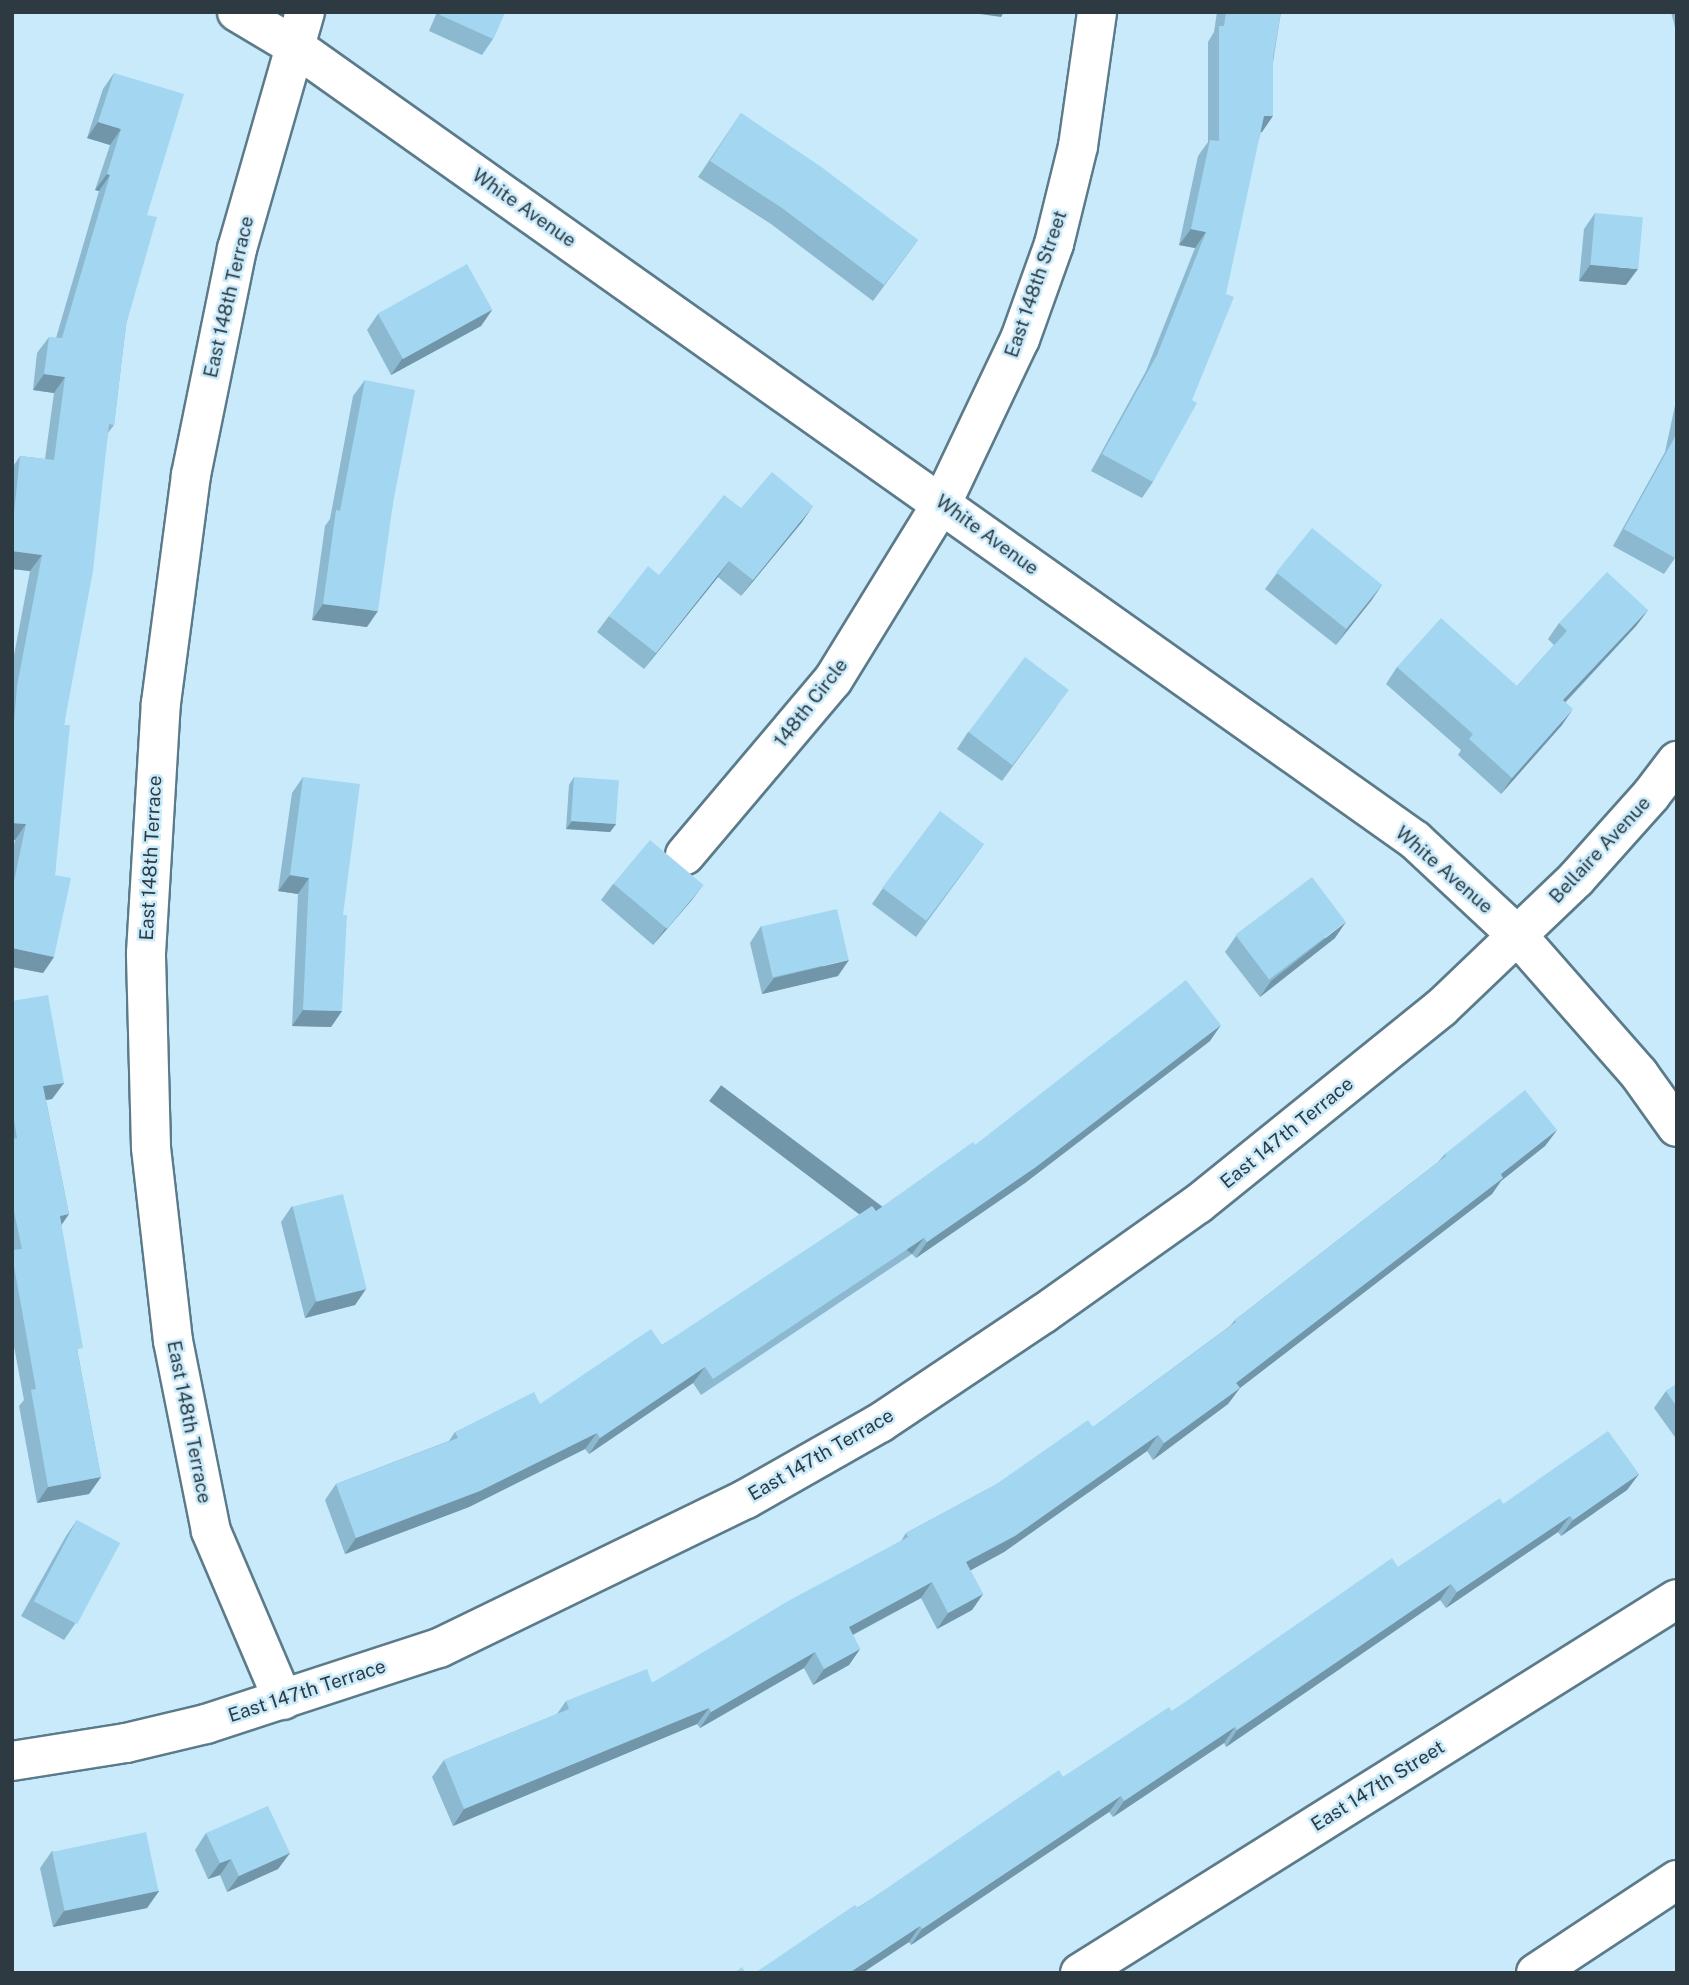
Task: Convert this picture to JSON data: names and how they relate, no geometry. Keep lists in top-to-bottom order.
{
  "streets": {
    "street": [
      "White Avenue",
      "East 148th Street",
      "East 148th Terrace",
      "148th Circle",
      "Bellaire Avenue",
      "East 147th Terrace",
      "East 147th Street"
    ]
  },
  "crossings": [
    ["White Avenue", "East 148th Street"],
    ["White Avenue", "East 148th Terrace"],
    ["White Avenue", "148th Circle"],
    ["White Avenue", "Bellaire Avenue"],
    ["White Avenue", "East 147th Terrace"],
    ["East 148th Street", "148th Circle"],
    ["East 148th Terrace", "East 147th Terrace"],
    ["Bellaire Avenue", "East 147th Terrace"]
  ]
}
